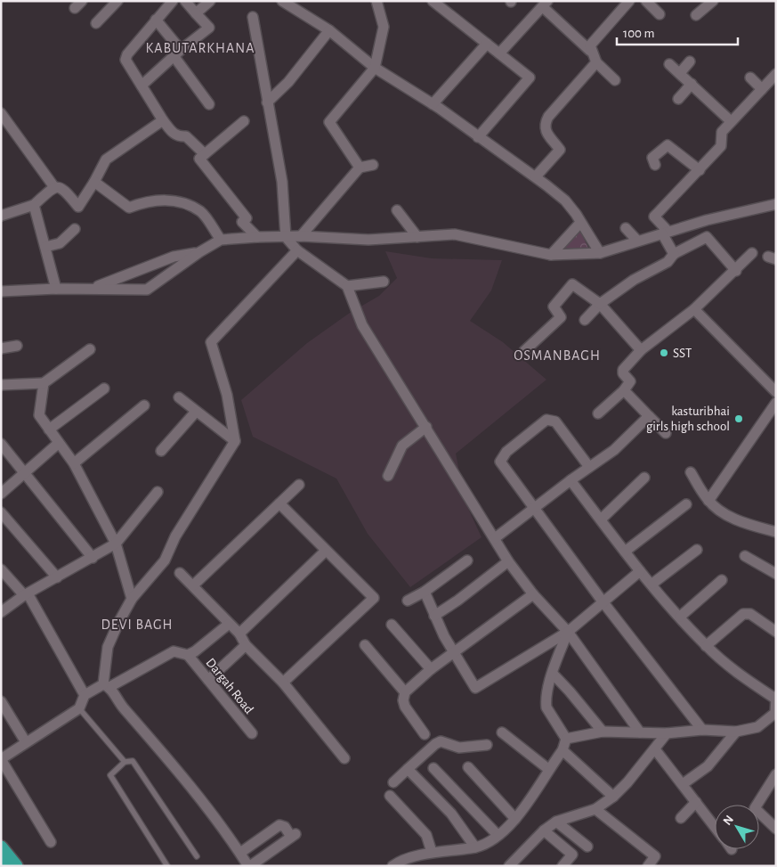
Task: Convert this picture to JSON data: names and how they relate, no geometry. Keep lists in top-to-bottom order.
{
  "streets": {
    "street": ["Dargah Road"]
  },
  "districts": ["KABUTARKHANA", "OSMANBAGH", "DEVI BAGH"],
  "places": ["SST", "kasturibhai girls high school"],
  "scale_bar": "100 m",
  "north": "top left"
}
